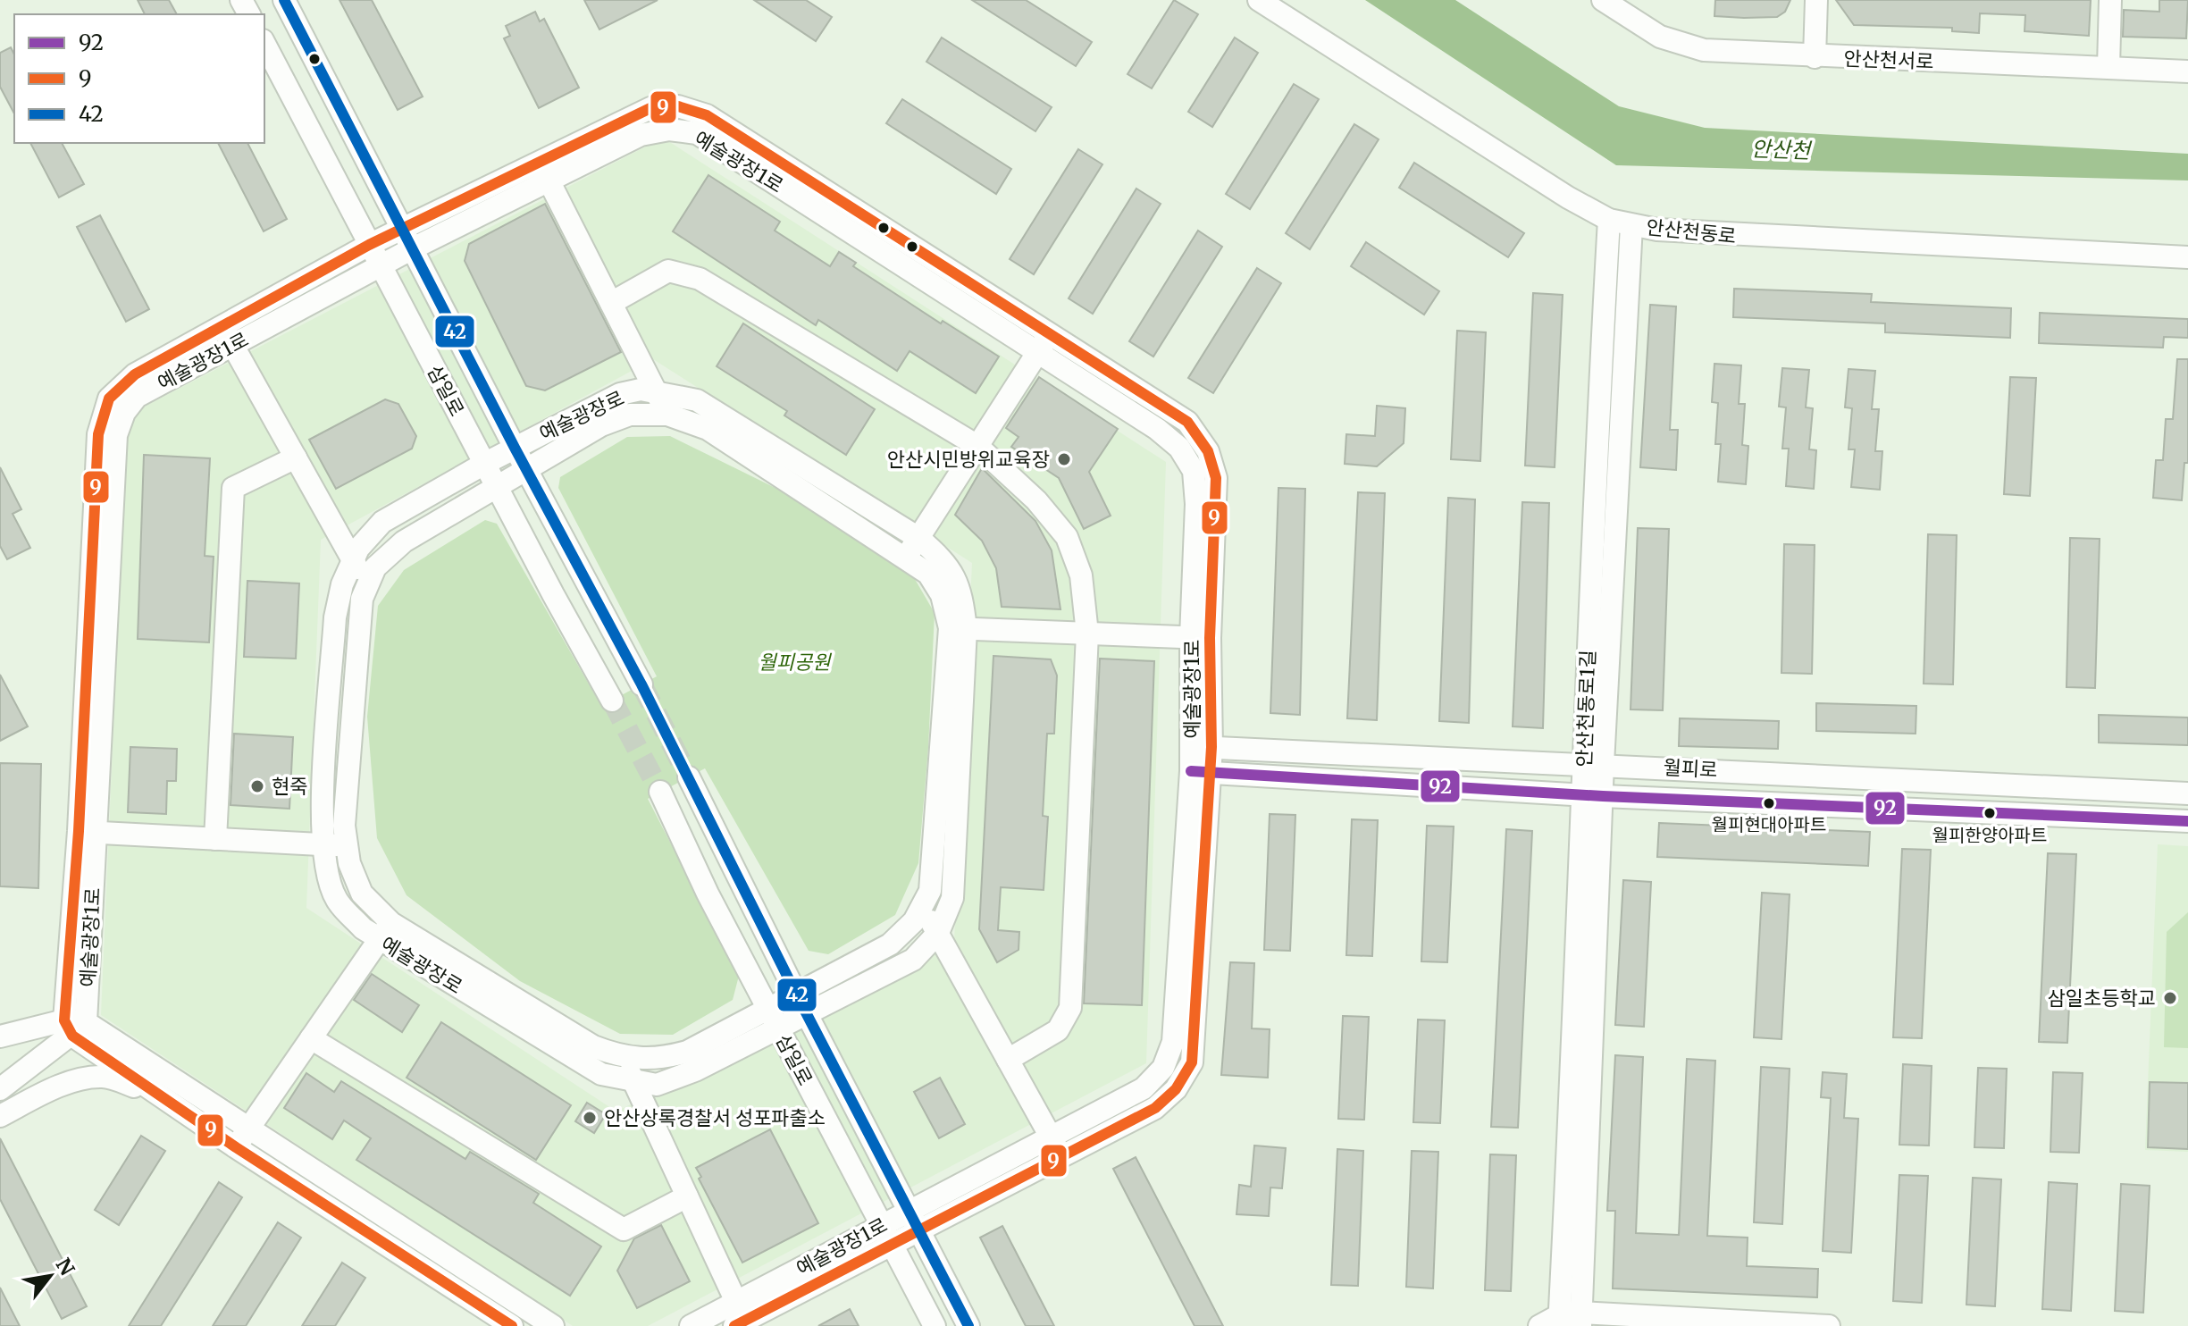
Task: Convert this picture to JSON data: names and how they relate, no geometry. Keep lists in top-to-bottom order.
{
  "streets": {
    "street": [
      "안산천서로",
      "예술광장1로",
      "안산천동로",
      "삼일로",
      "예술광장로",
      "안산천동로1길",
      "월피로"
    ]
  },
  "crossings": [
    ["예술광장1로", "삼일로"],
    ["예술광장1로", "월피로"],
    ["안산천동로", "안산천동로1길"],
    ["삼일로", "예술광장로"],
    ["안산천동로1길", "월피로"]
  ],
  "water": ["안산천"],
  "parks": ["월피공원"],
  "places": [
    "안산시민방위교육장",
    "현죽",
    "월피현대아파트",
    "월피한양아파트",
    "삼일초등학교",
    "안산상록경찰서 성포파출소"
  ],
  "lines": ["transit line 42", "transit line 9", "transit line 92"],
  "legend": ["92", "9", "42"],
  "north": "top right"
}
